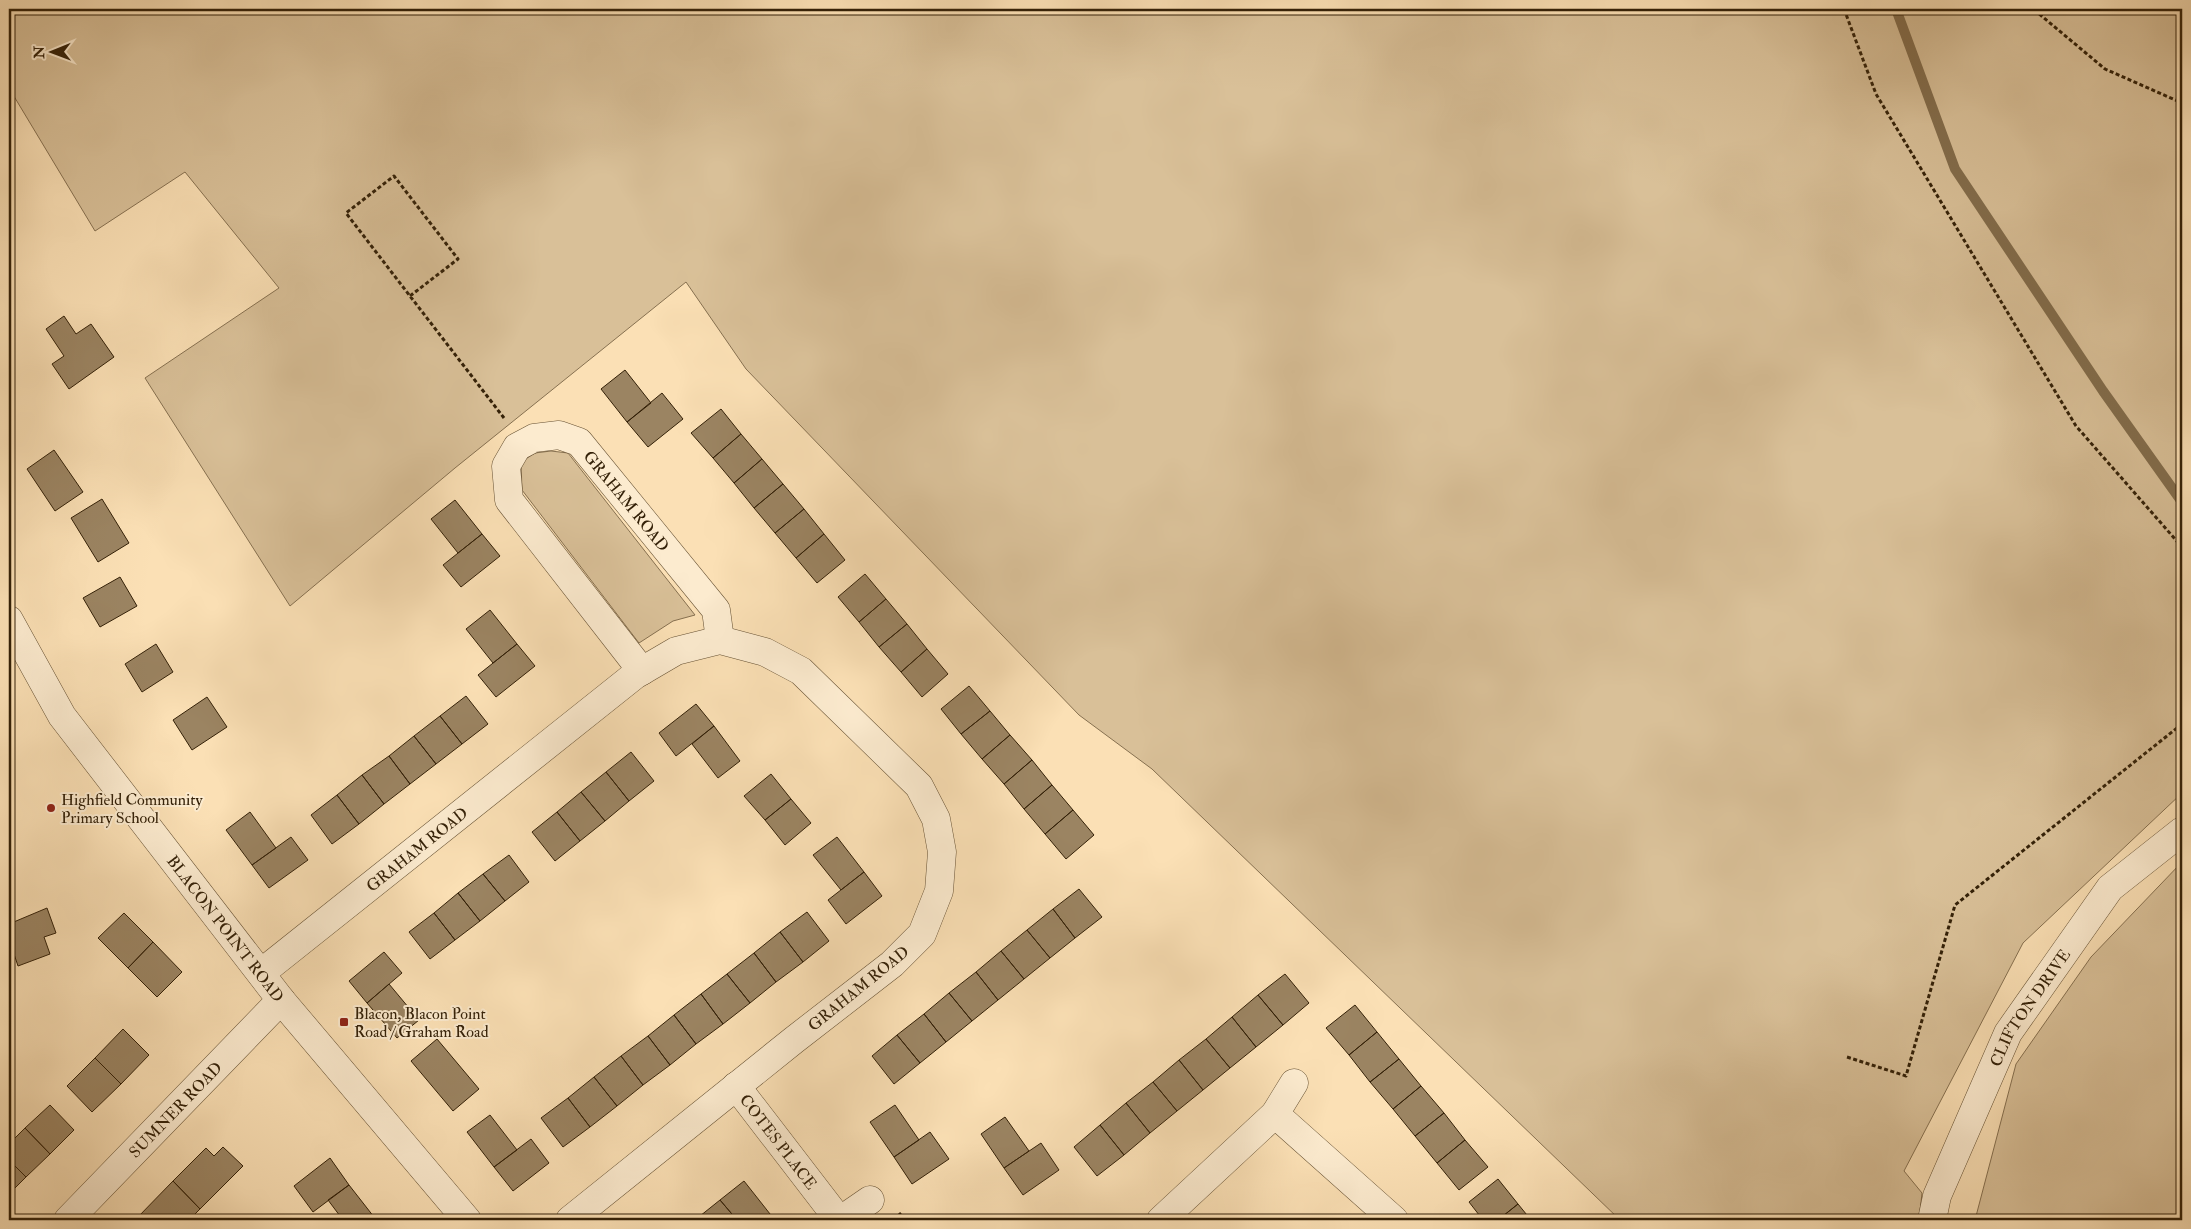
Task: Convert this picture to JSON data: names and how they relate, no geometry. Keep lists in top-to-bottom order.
{
  "streets": {
    "street": [
      "GRAHAM ROAD",
      "BLACON POINT ROAD",
      "CLIFTON DRIVE",
      "SUMNER ROAD",
      "COTES PLACE"
    ]
  },
  "crossings": [
    ["GRAHAM ROAD", "BLACON POINT ROAD"],
    ["GRAHAM ROAD", "COTES PLACE"],
    ["BLACON POINT ROAD", "SUMNER ROAD"]
  ],
  "places": {
    "other": ["Highfield Community Primary School"],
    "transit": ["Blacon, Blacon Point Road / Graham Road"]
  },
  "north": "left"
}
